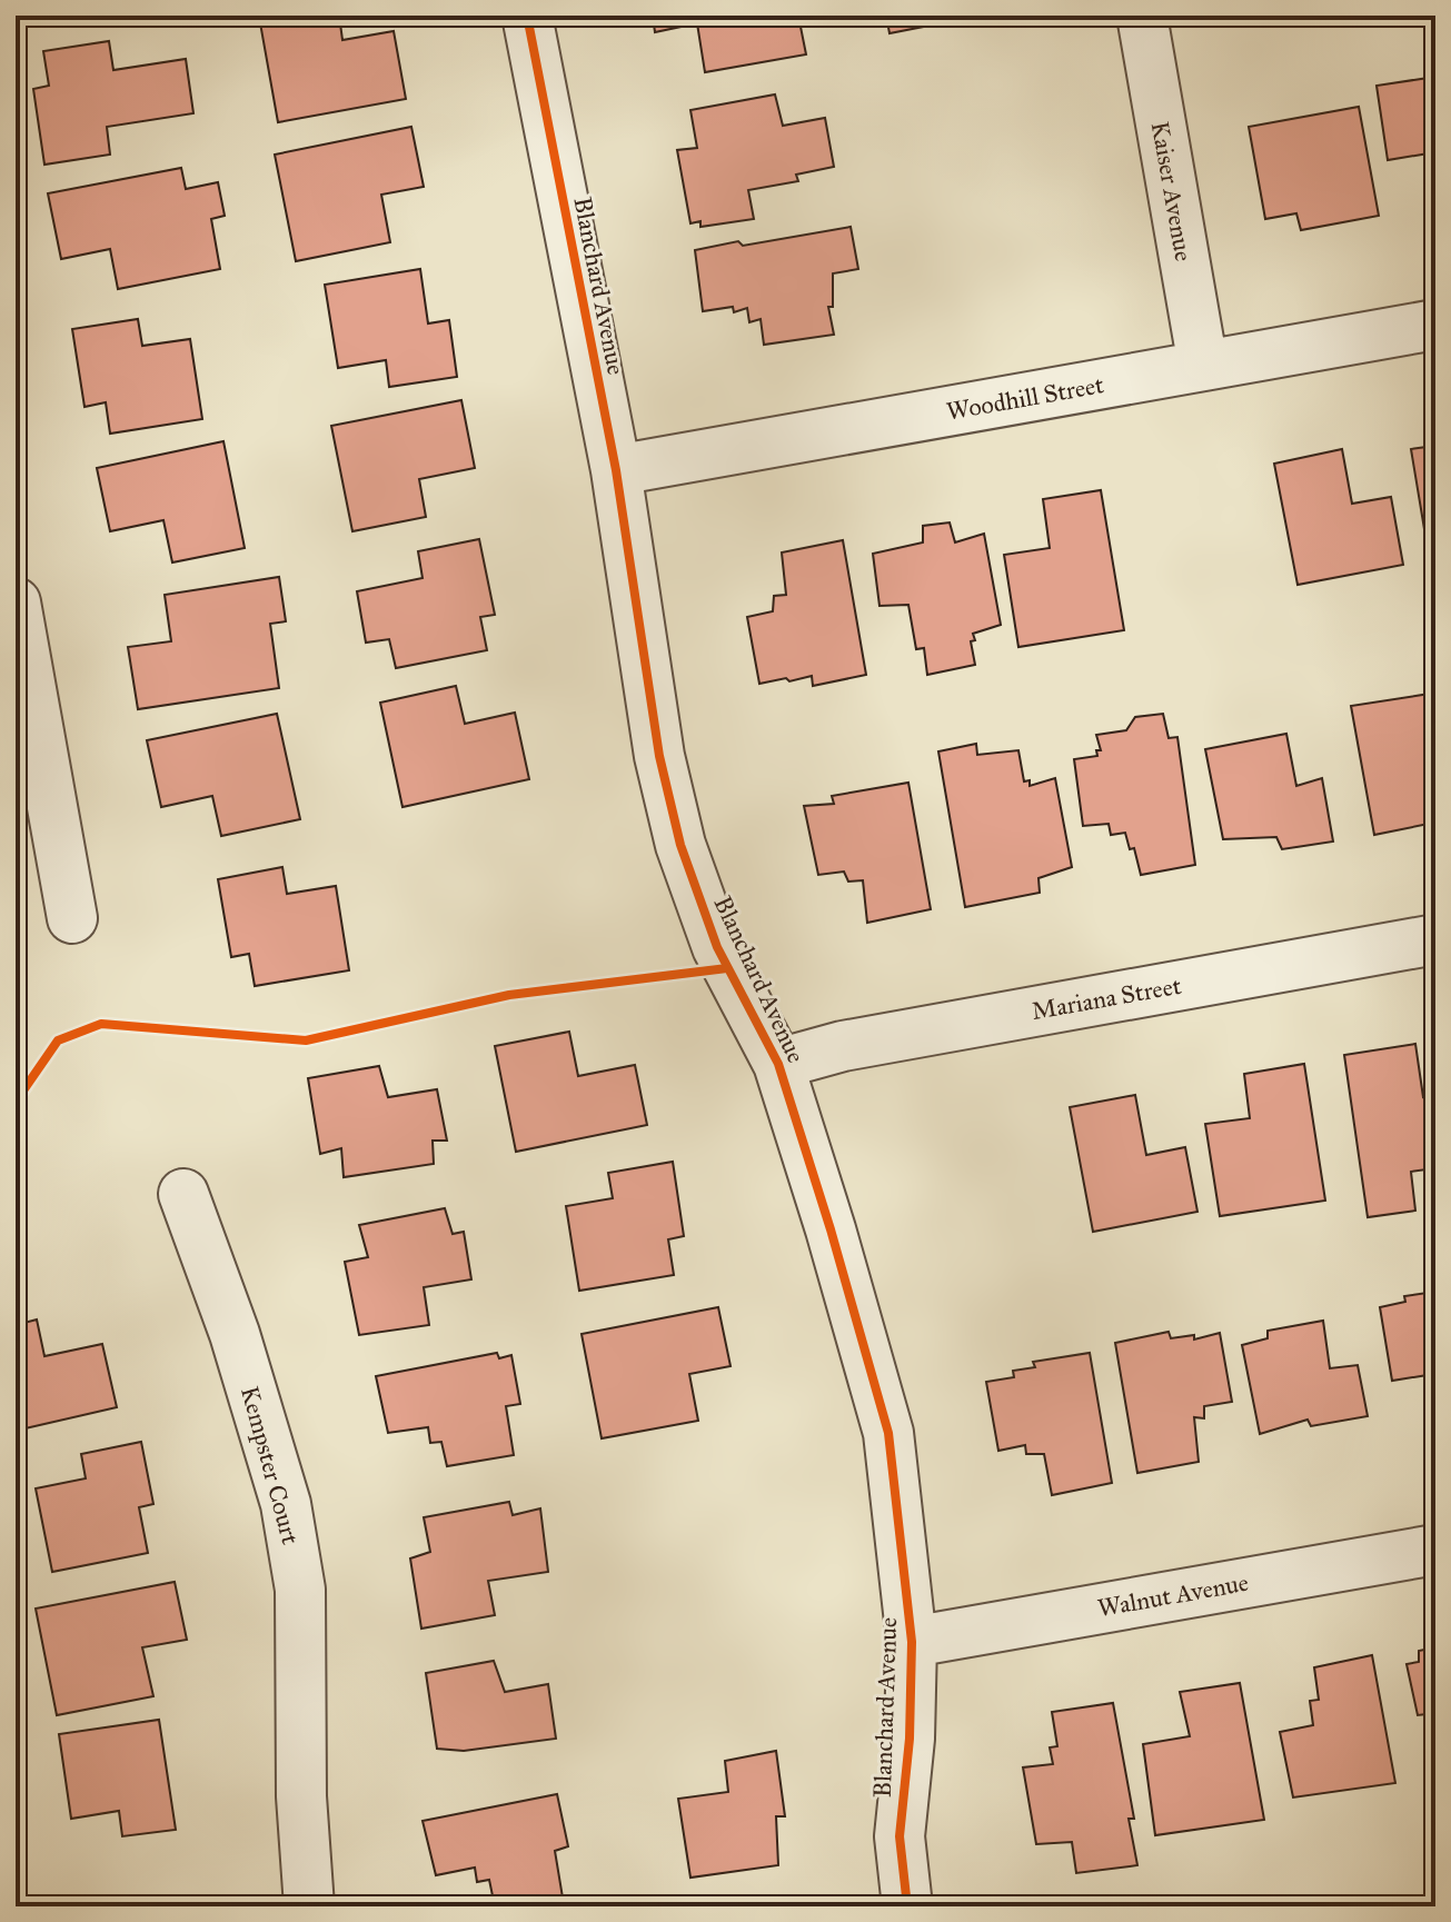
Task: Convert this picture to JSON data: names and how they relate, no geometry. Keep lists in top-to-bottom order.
{
  "streets": {
    "street": [
      "Kaiser Avenue",
      "Blanchard Avenue",
      "Woodhill Street",
      "Mariana Street",
      "Kempster Court",
      "Walnut Avenue"
    ]
  },
  "crossings": [
    ["Kaiser Avenue", "Woodhill Street"],
    ["Blanchard Avenue", "Woodhill Street"],
    ["Blanchard Avenue", "Mariana Street"],
    ["Blanchard Avenue", "Walnut Avenue"]
  ]
}
